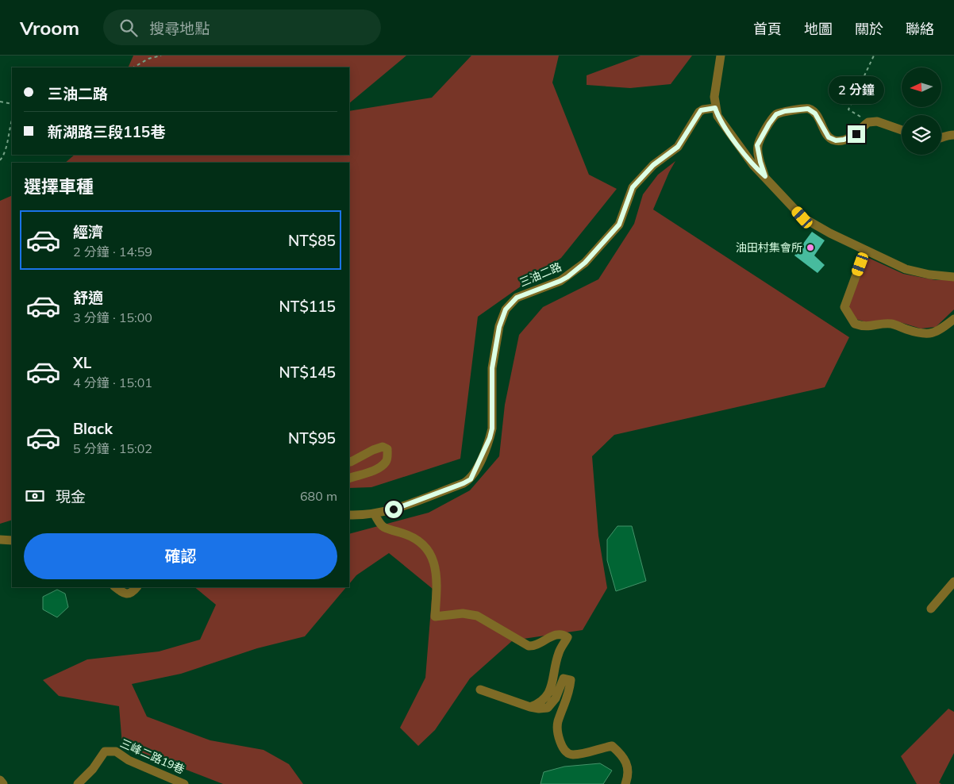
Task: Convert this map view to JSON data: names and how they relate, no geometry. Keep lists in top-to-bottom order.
{
  "streets": {
    "street": ["三油二路", "三峰二路19巷"]
  },
  "places": ["油田村集會所"],
  "north": "left",
  "page": {
    "header": "Vroom",
    "search": "搜尋地點",
    "nav": [
      "首頁",
      "地圖",
      "關於",
      "聯絡"
    ],
    "banner": ["三油二路", "新湖路三段115巷"],
    "bubble": "2 分鐘",
    "heading": "選擇車種",
    "list": [
      {
        "name": "經濟",
        "note": "2 分鐘 · 14:59",
        "value": "NT$85"
      },
      {
        "name": "舒適",
        "note": "3 分鐘 · 15:00",
        "value": "NT$115"
      },
      {
        "name": "XL",
        "note": "4 分鐘 · 15:01",
        "value": "NT$145"
      },
      {
        "name": "Black",
        "note": "5 分鐘 · 15:02",
        "value": "NT$95"
      }
    ],
    "pay": ["現金", "680 m"],
    "buttons": "確認"
  }
}
